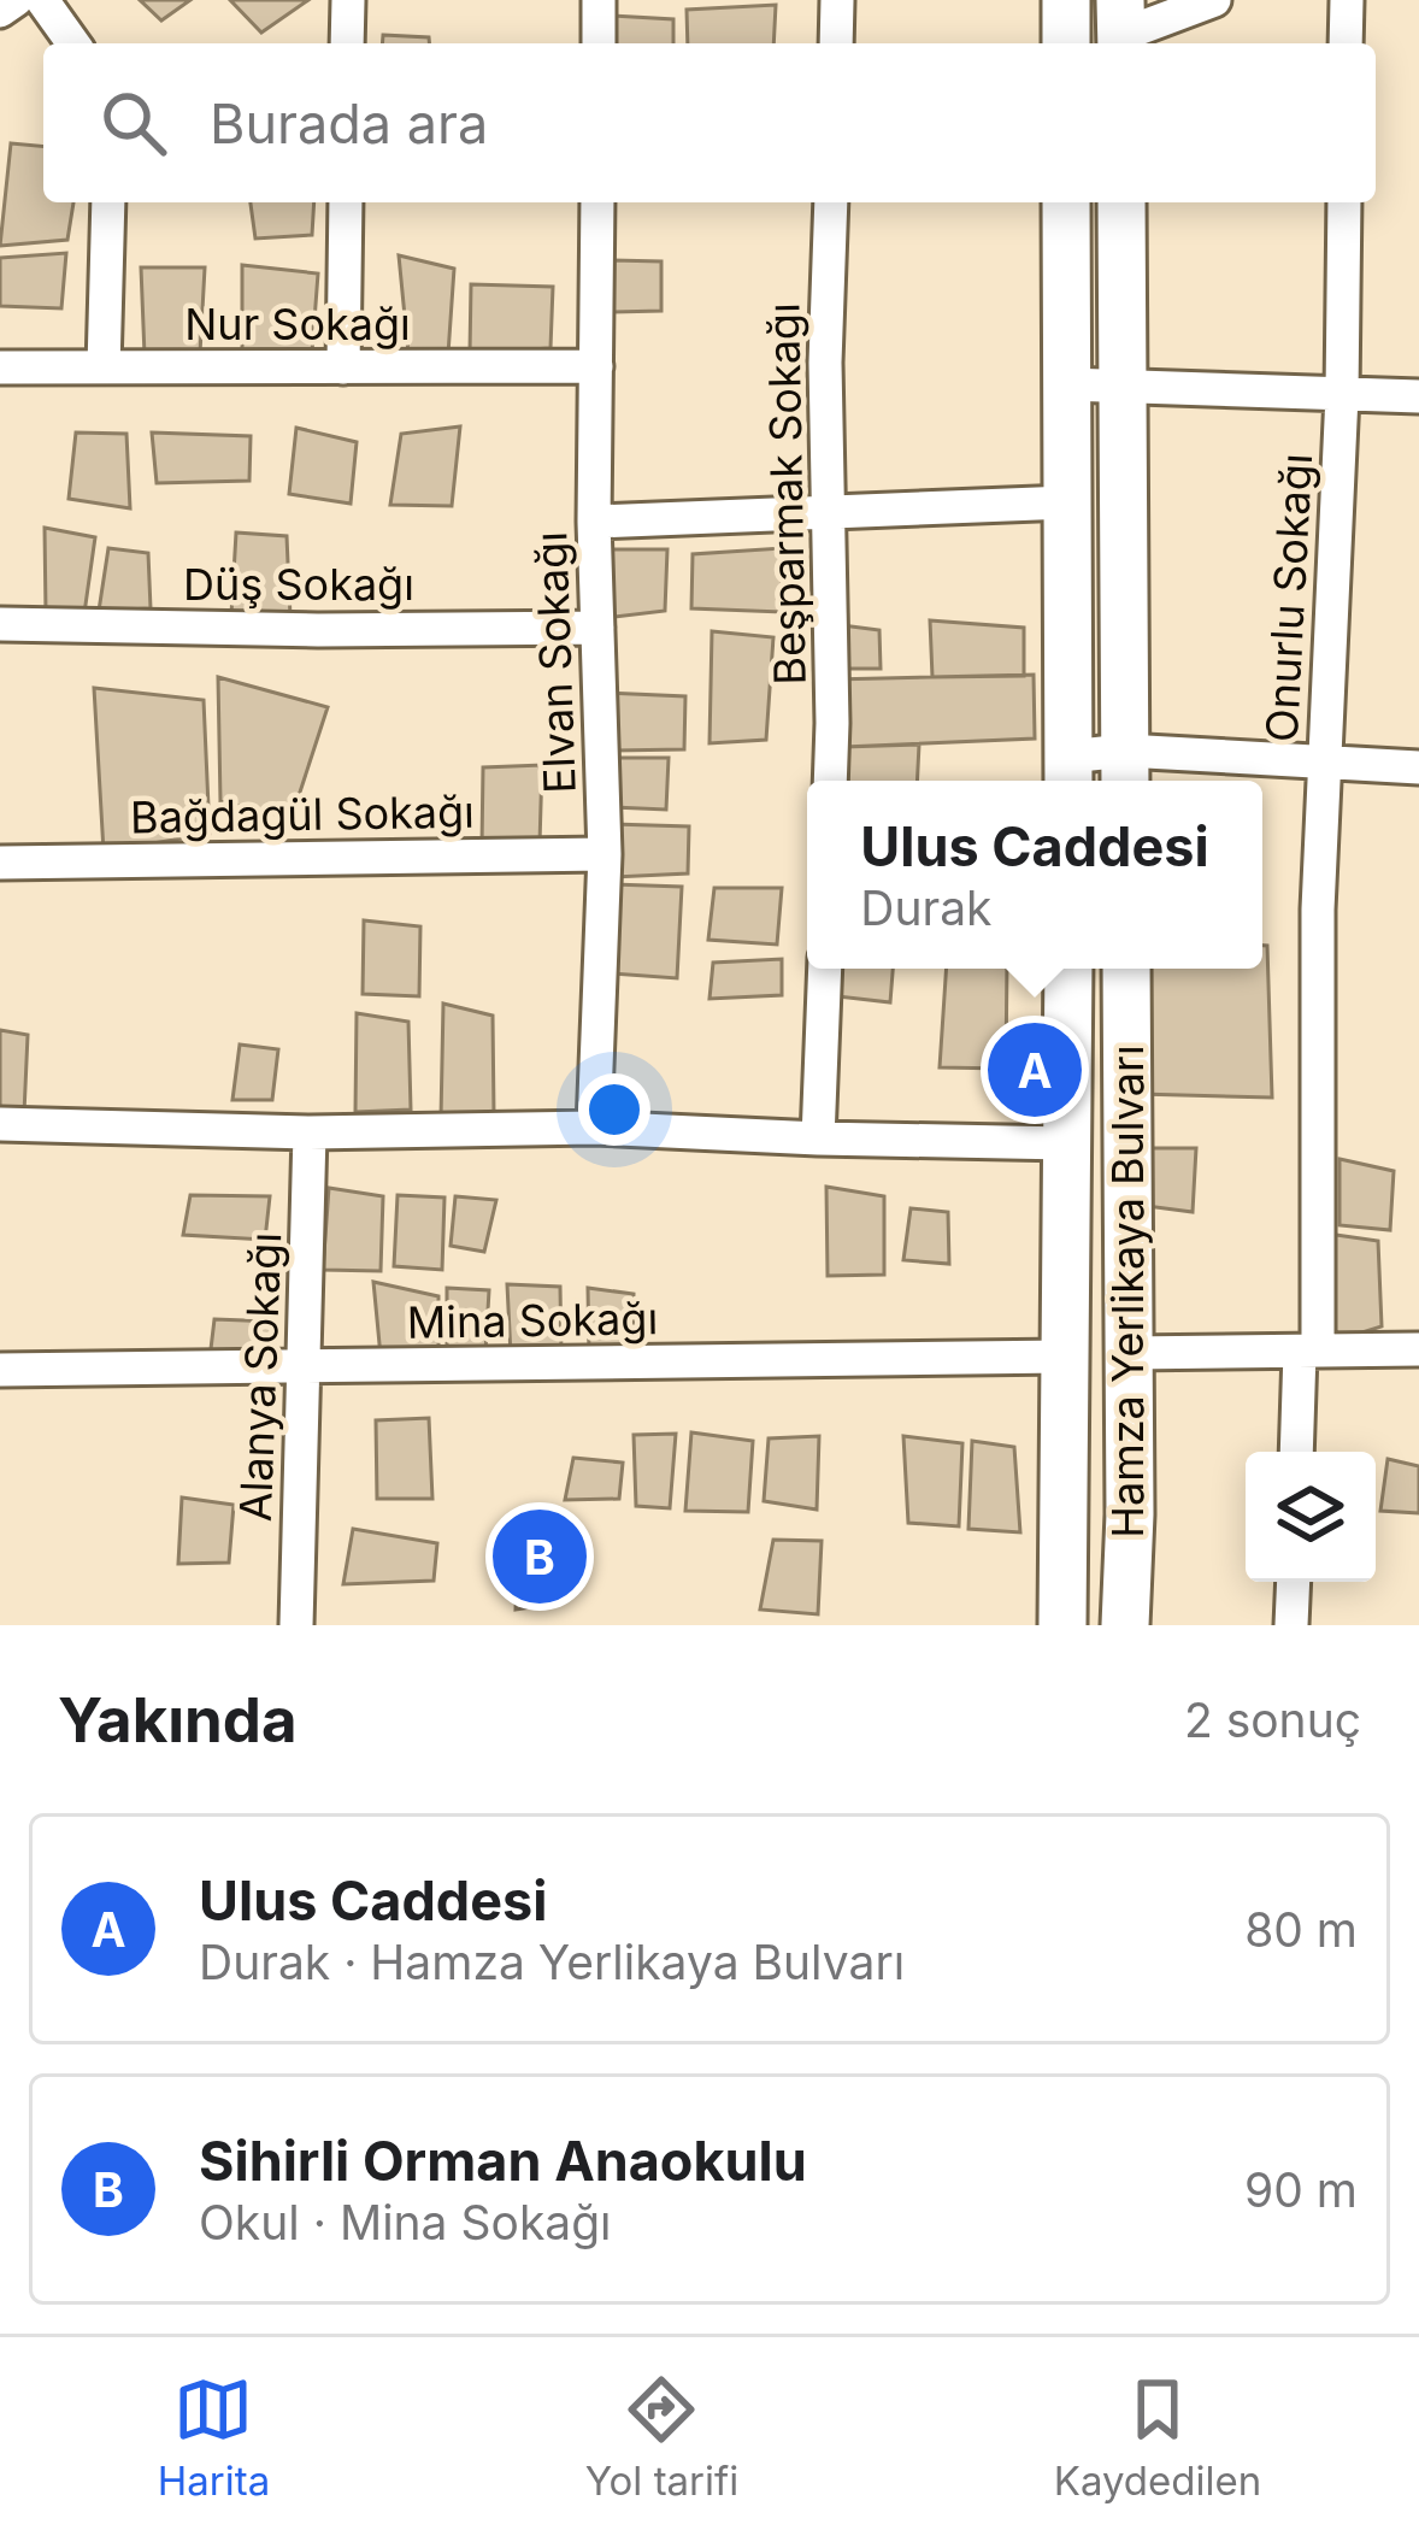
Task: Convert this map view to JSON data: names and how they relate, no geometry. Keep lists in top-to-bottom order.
{
  "streets": {
    "main road": ["Hamza Yerlikaya Bulvarı"],
    "street": [
      "Nur Sokağı",
      "Beşparmak Sokağı",
      "Düş Sokağı",
      "Onurlu Sokağı",
      "Elvan Sokağı",
      "Bağdagül Sokağı",
      "Mina Sokağı",
      "Alanya Sokağı"
    ]
  },
  "crossings": [
    ["Nur Sokağı", "Elvan Sokağı"],
    ["Düş Sokağı", "Elvan Sokağı"],
    ["Elvan Sokağı", "Bağdagül Sokağı"],
    ["Hamza Yerlikaya Bulvarı", "Mina Sokağı"],
    ["Mina Sokağı", "Alanya Sokağı"]
  ],
  "page": {
    "search": "Burada ara",
    "popup": ["Ulus Caddesi", "Durak"],
    "pins": ["A", "B"],
    "heading": ["Yakında", "2 sonuç"],
    "list": [
      {
        "mark": "A",
        "name": "Ulus Caddesi",
        "note": "Durak · Hamza Yerlikaya Bulvarı",
        "value": "80 m"
      },
      {
        "mark": "B",
        "name": "Sihirli Orman Anaokulu",
        "note": "Okul · Mina Sokağı",
        "value": "90 m"
      }
    ],
    "nav": ["Harita", "Yol tarifi", "Kaydedilen"]
  }
}
